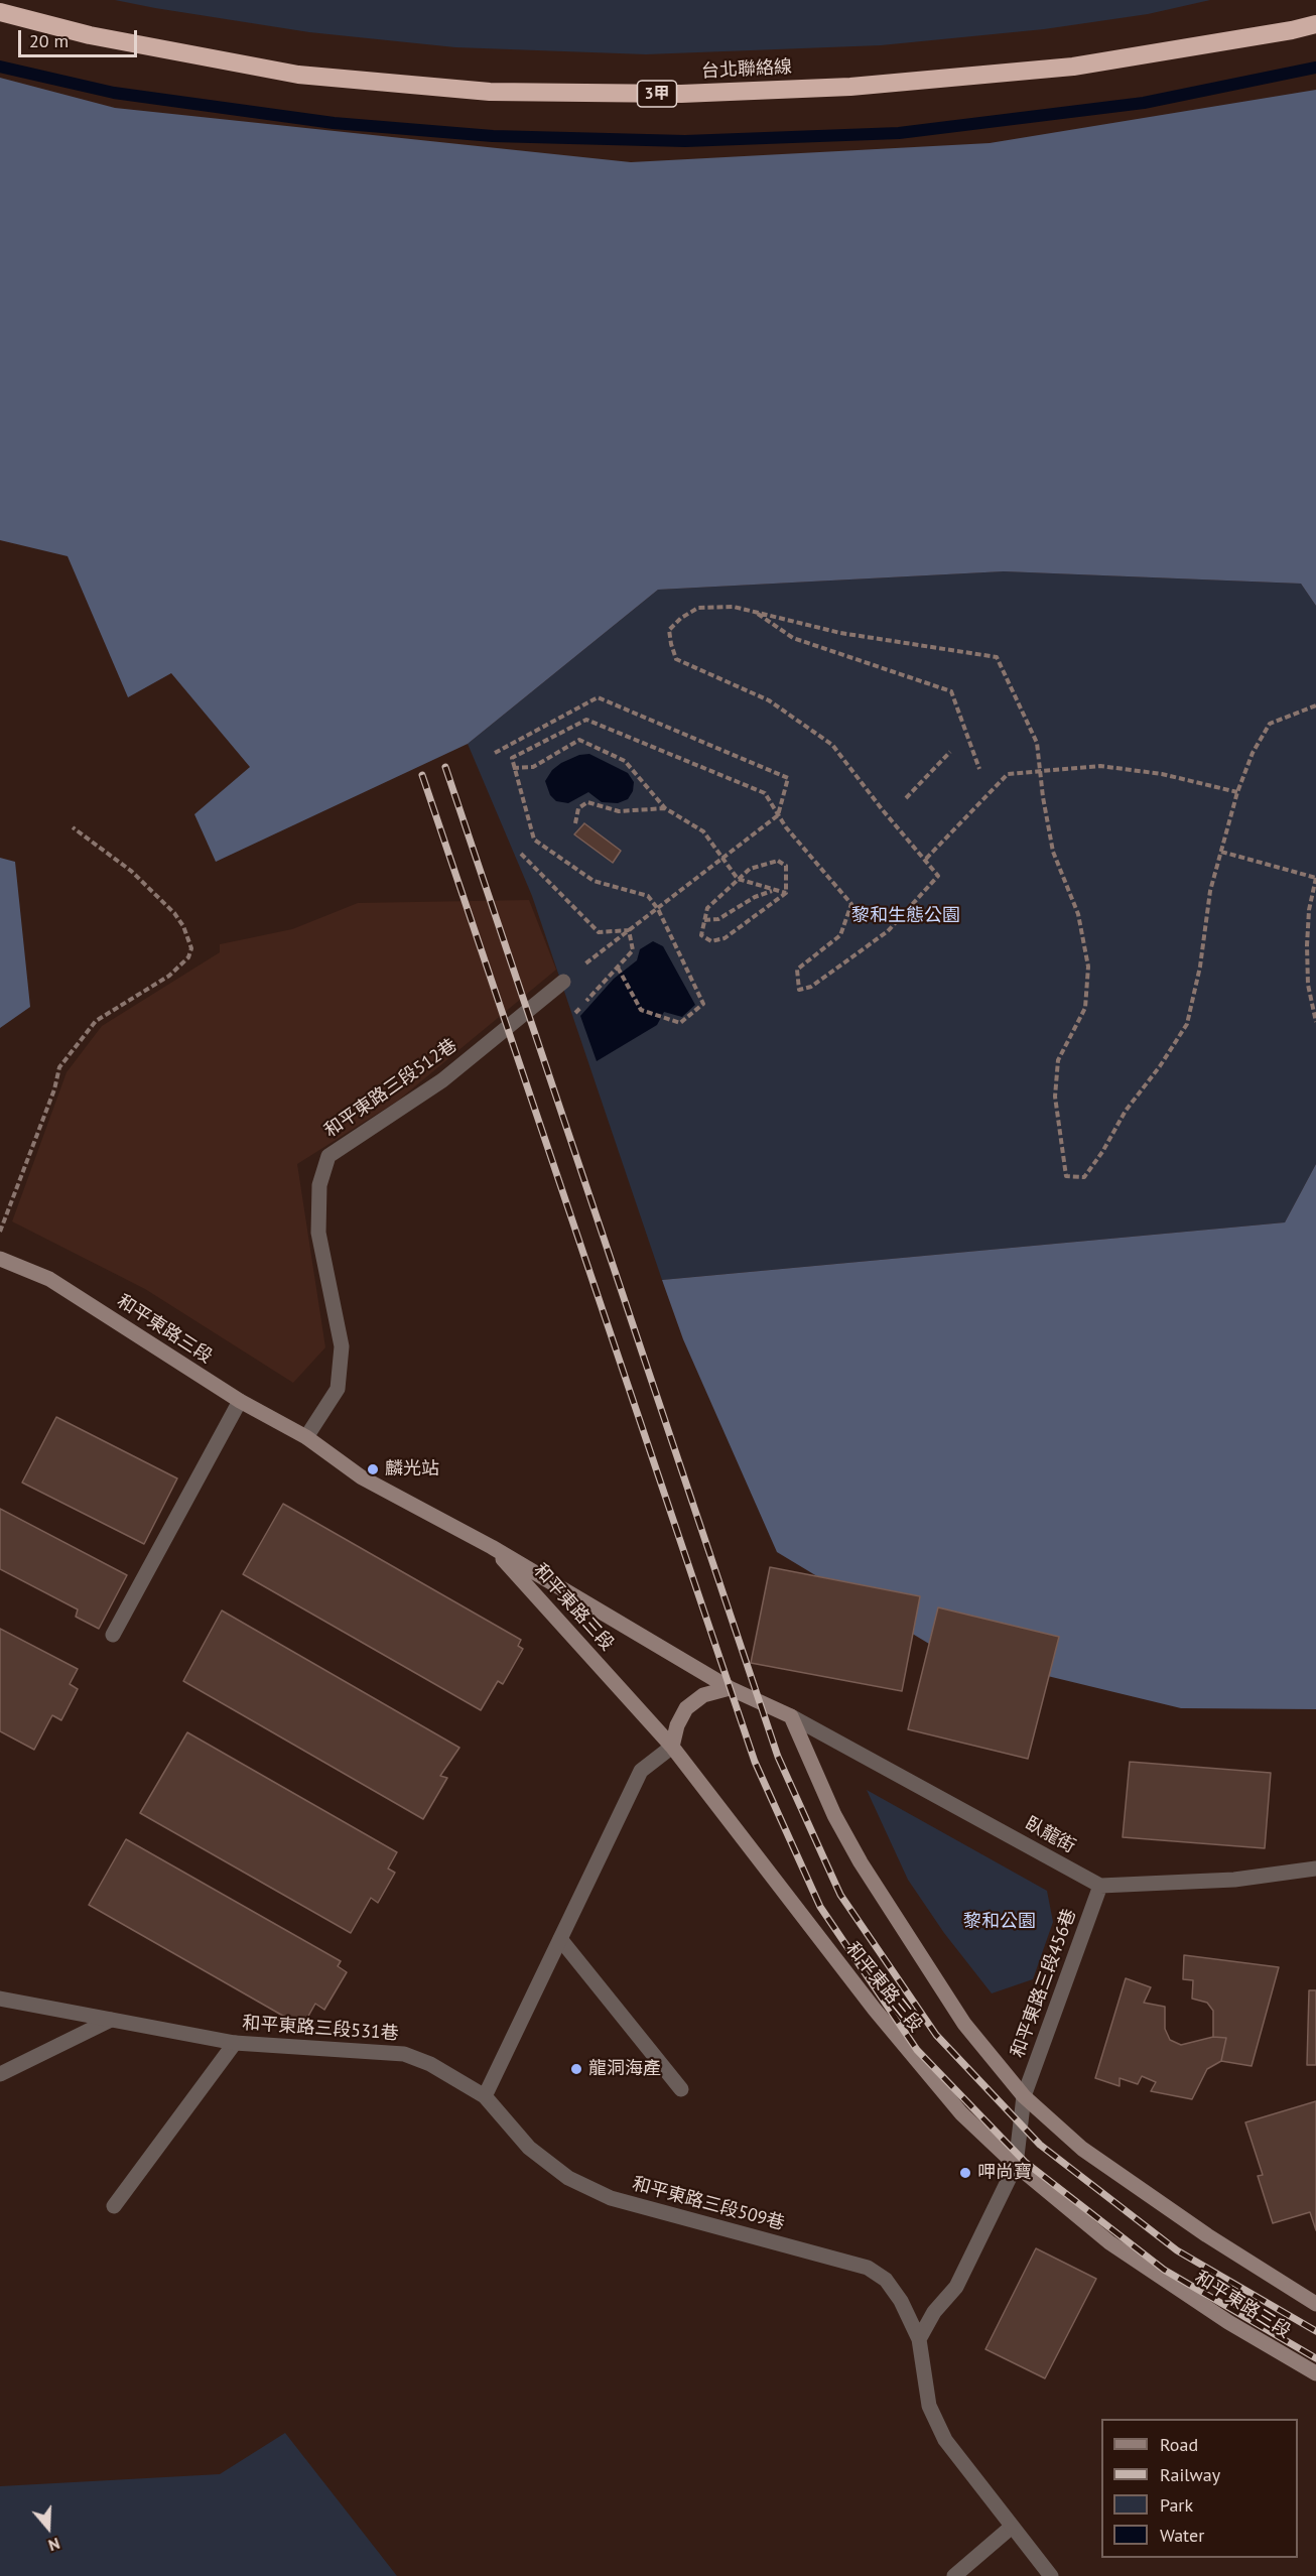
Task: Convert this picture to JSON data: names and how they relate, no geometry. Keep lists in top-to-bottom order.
{
  "streets": {
    "highway": ["台北聯絡線", "3甲"],
    "main road": ["和平東路三段"],
    "street": [
      "和平東路三段512巷",
      "臥龍街",
      "和平東路三段456巷",
      "和平東路三段531巷",
      "和平東路三段509巷"
    ]
  },
  "crossings": [
    ["和平東路三段512巷", "和平東路三段"],
    ["和平東路三段", "臥龍街"],
    ["和平東路三段", "和平東路三段456巷"],
    ["臥龍街", "和平東路三段456巷"],
    ["和平東路三段531巷", "和平東路三段509巷"]
  ],
  "parks": ["黎和生態公園", "黎和公園"],
  "places": ["麟光站", "龍洞海產", "呷尚寶"],
  "legend": [
    "Road",
    "Railway",
    "Park",
    "Water"
  ],
  "scale_bar": "20 m",
  "north": "bottom"
}
